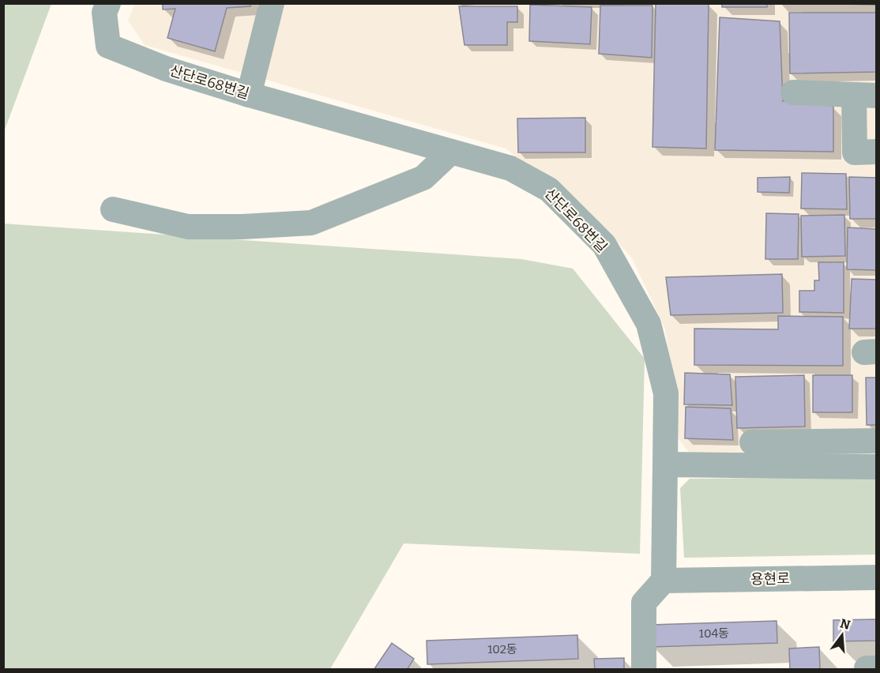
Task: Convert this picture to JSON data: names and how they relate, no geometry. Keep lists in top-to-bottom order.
{
  "streets": {
    "street": ["산단로68번길", "용현로"]
  },
  "crossings": [
    ["산단로68번길", "용현로"]
  ],
  "house_numbers": ["104동", "102동"],
  "north": "top"
}
